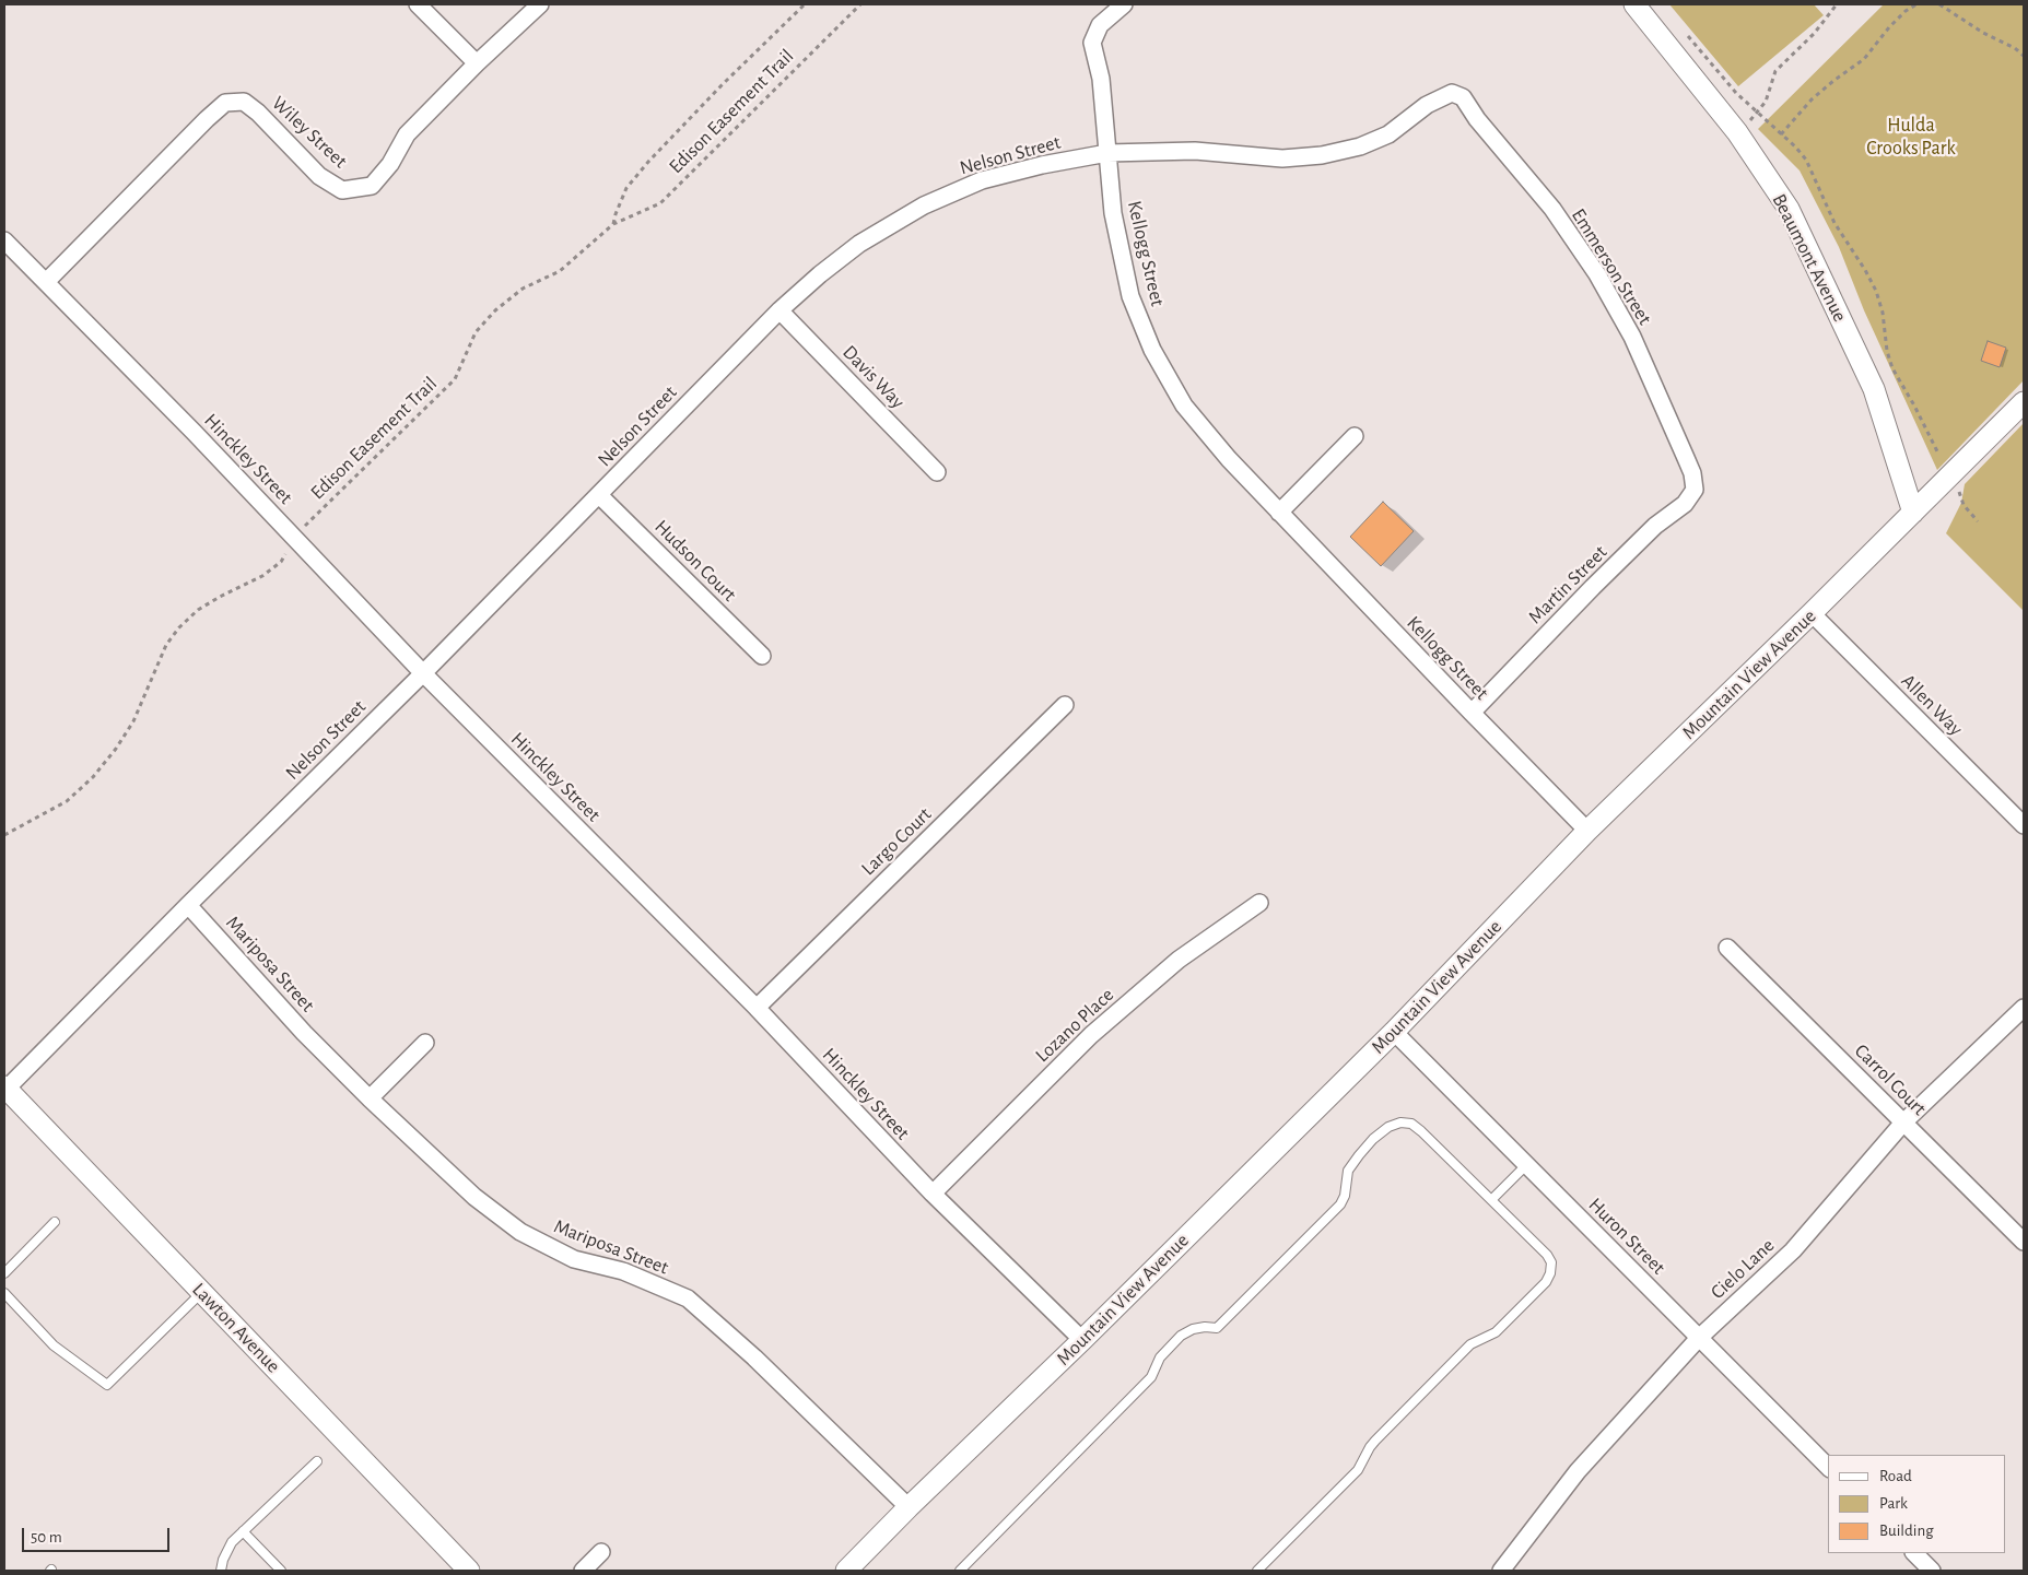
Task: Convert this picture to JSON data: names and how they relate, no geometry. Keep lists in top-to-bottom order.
{
  "streets": {
    "street": [
      "Wiley Street",
      "Nelson Street",
      "Kellogg Street",
      "Beaumont Avenue",
      "Emmerson Street",
      "Davis Way",
      "Hinckley Street",
      "Hudson Court",
      "Martin Street",
      "Mountain View Avenue",
      "Allen Way",
      "Largo Court",
      "Mariposa Street",
      "Lozano Place",
      "Carrol Court",
      "Huron Street",
      "Cielo Lane",
      "Lawton Avenue"
    ],
    "path": ["Edison Easement Trail"]
  },
  "crossings": [
    ["Edison Easement Trail", "Hinckley Street"],
    ["Wiley Street", "Hinckley Street"],
    ["Nelson Street", "Kellogg Street"],
    ["Nelson Street", "Emmerson Street"],
    ["Nelson Street", "Davis Way"],
    ["Nelson Street", "Hinckley Street"],
    ["Nelson Street", "Hudson Court"],
    ["Nelson Street", "Mariposa Street"],
    ["Nelson Street", "Lawton Avenue"],
    ["Kellogg Street", "Martin Street"],
    ["Kellogg Street", "Mountain View Avenue"],
    ["Beaumont Avenue", "Mountain View Avenue"],
    ["Emmerson Street", "Martin Street"],
    ["Hinckley Street", "Mountain View Avenue"],
    ["Hinckley Street", "Largo Court"],
    ["Hinckley Street", "Lozano Place"],
    ["Mountain View Avenue", "Allen Way"],
    ["Mountain View Avenue", "Mariposa Street"],
    ["Mountain View Avenue", "Huron Street"],
    ["Carrol Court", "Cielo Lane"],
    ["Huron Street", "Cielo Lane"]
  ],
  "parks": ["Hulda Crooks Park"],
  "legend": ["Road", "Park", "Building"],
  "scale_bar": "50 m"
}
